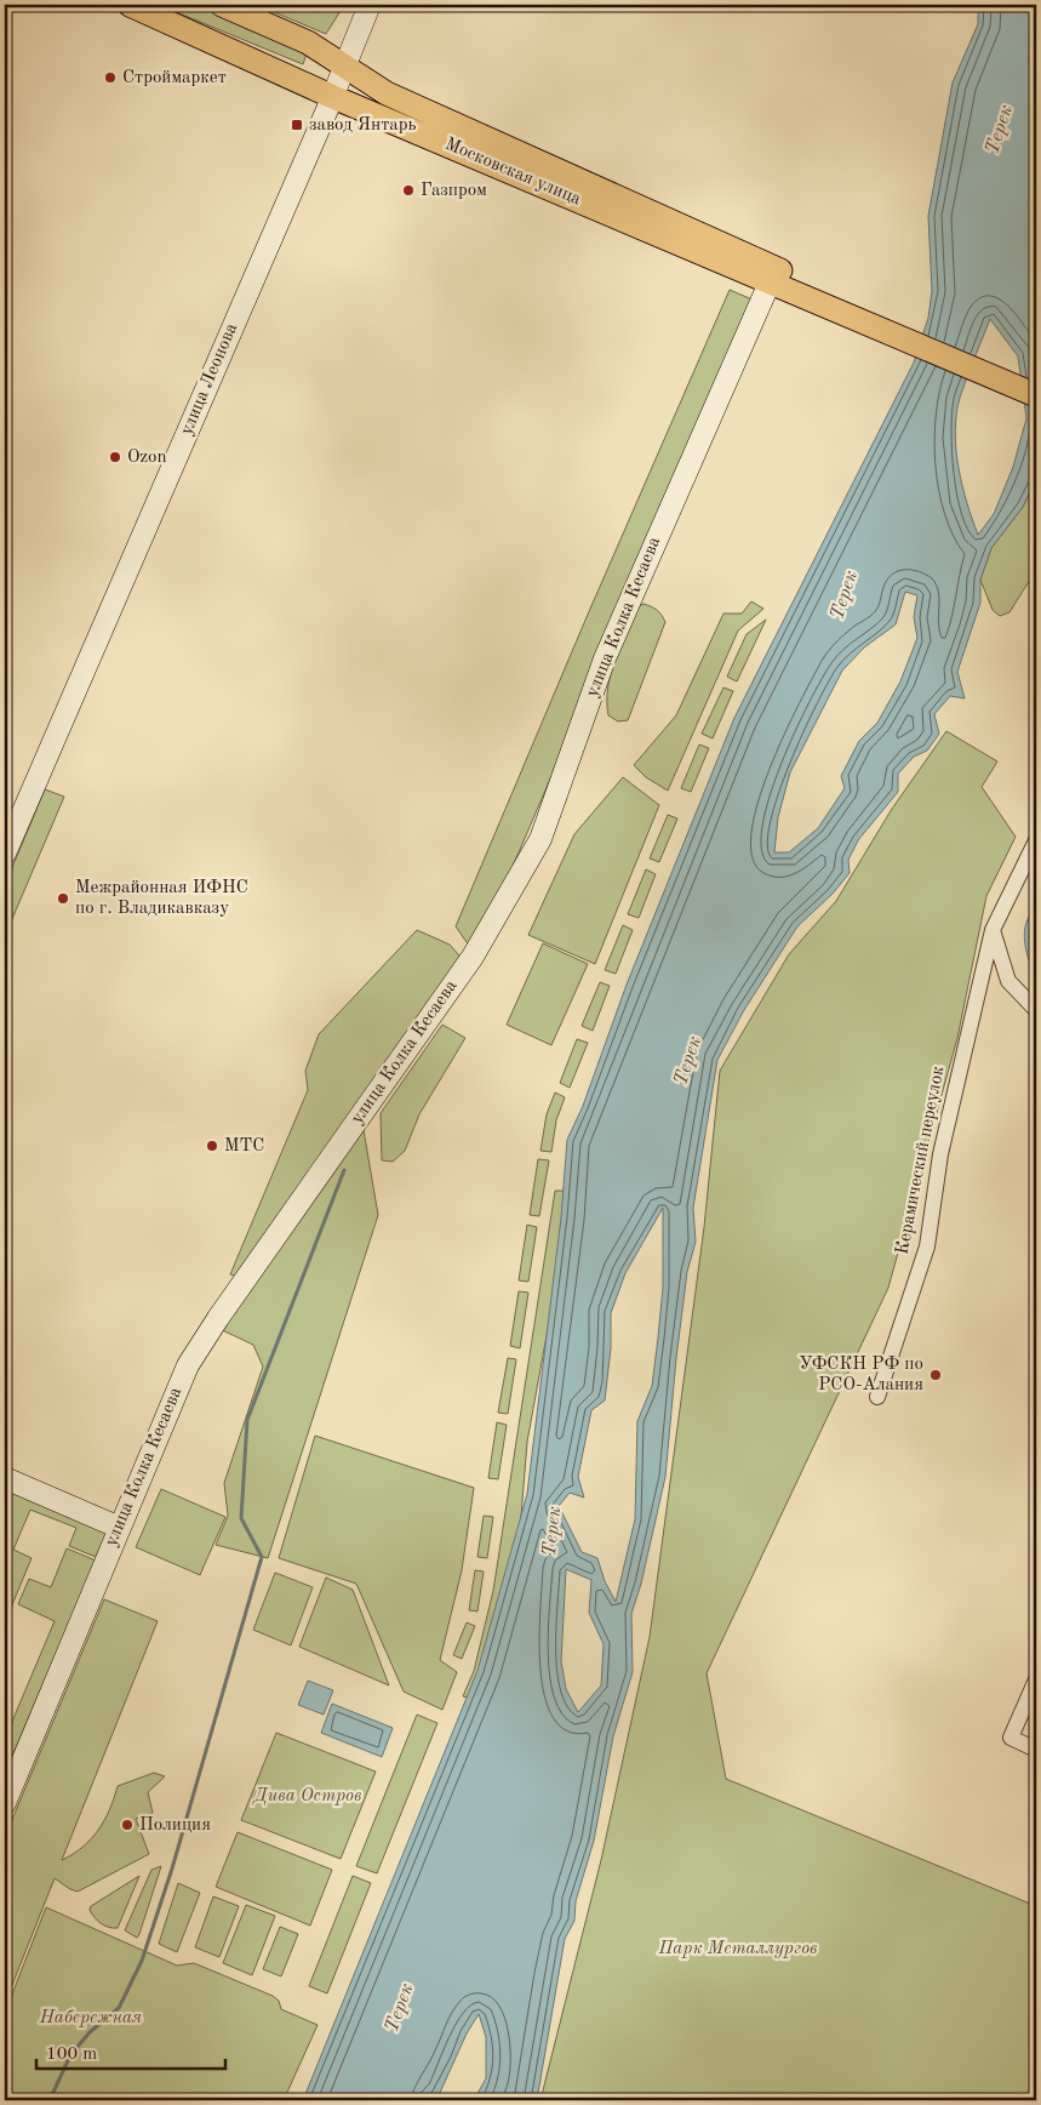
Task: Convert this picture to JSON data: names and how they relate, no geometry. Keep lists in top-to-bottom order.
{
  "streets": {
    "main road": ["Московская улица"],
    "street": ["улица Леонова", "улица Колка Кесаева", "Керамический переулок"]
  },
  "crossings": [
    ["Московская улица", "улица Леонова"],
    ["Московская улица", "улица Колка Кесаева"]
  ],
  "water": ["Терек"],
  "parks": ["Дива Остров", "Парк Металлургов", "Набережная"],
  "places": {
    "other": [
      "Строймаркет",
      "Газпром",
      "Ozon",
      "Межрайонная ИФНС по г. Владикавказу",
      "МТС",
      "УФСКН РФ по РСО-Алания",
      "Полиция"
    ],
    "transit": ["завод Янтарь"]
  },
  "scale_bar": "100 m"
}
